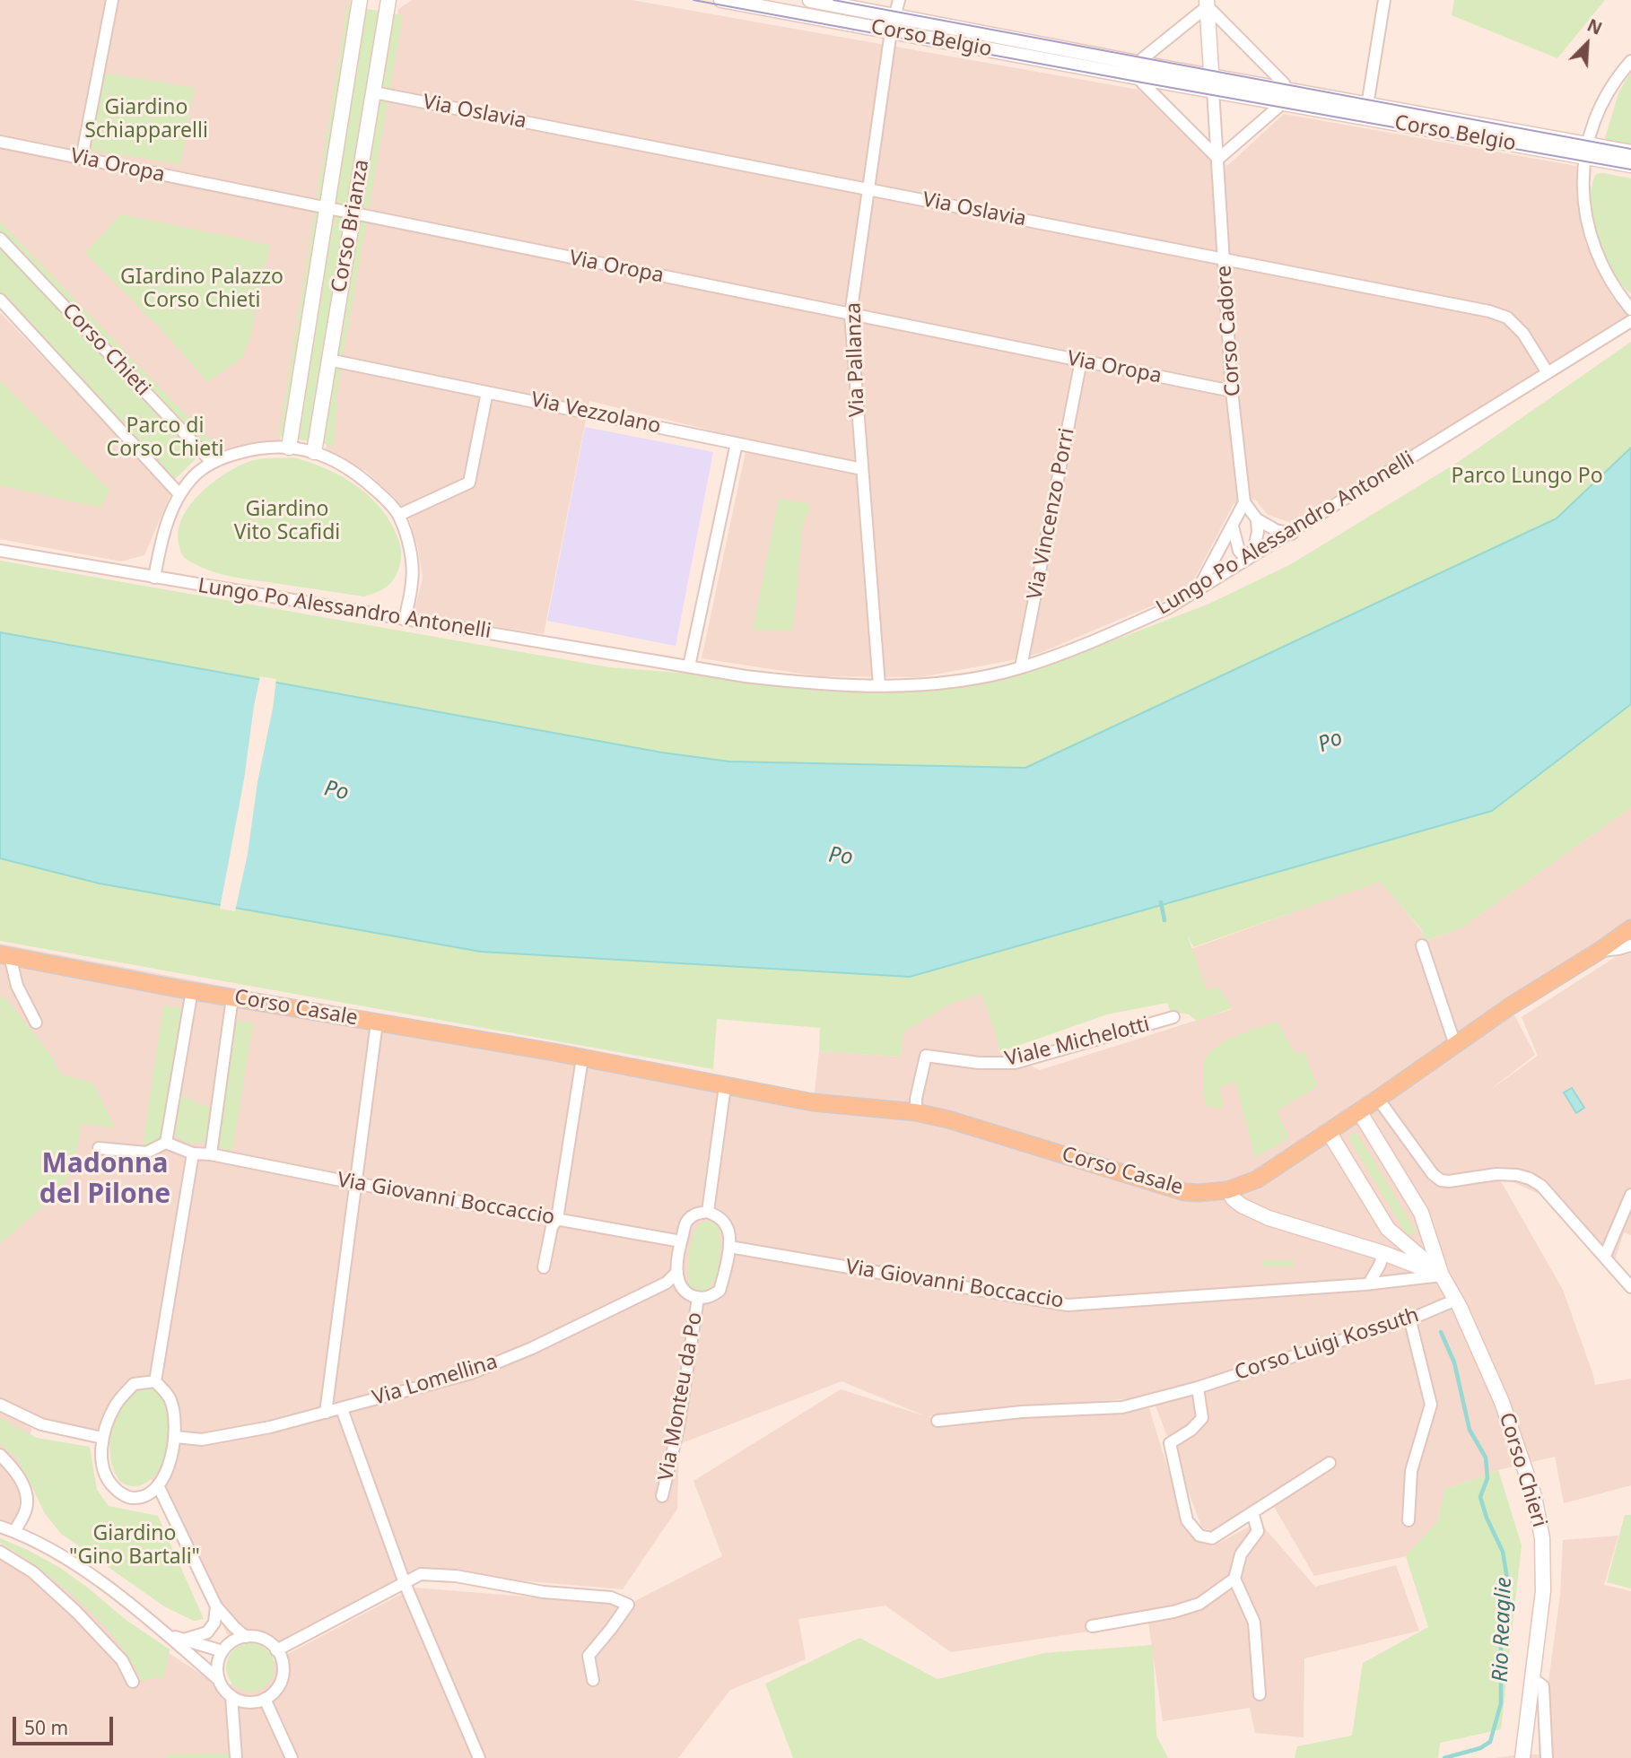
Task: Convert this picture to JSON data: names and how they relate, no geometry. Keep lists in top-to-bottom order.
{
  "streets": {
    "main road": [
      "Corso Belgio",
      "Corso Brianza",
      "Corso Cadore",
      "Corso Casale",
      "Corso Chieri"
    ],
    "street": [
      "Via Oslavia",
      "Via Oropa",
      "Corso Chieti",
      "Via Pallanza",
      "Via Vezzolano",
      "Via Vincenzo Porri",
      "Lungo Po Alessandro Antonelli",
      "Viale Michelotti",
      "Via Giovanni Boccaccio",
      "Corso Luigi Kossuth",
      "Via Lomellina",
      "Via Monteu da Po"
    ]
  },
  "crossings": [
    ["Corso Belgio", "Corso Cadore"],
    ["Corso Belgio", "Via Pallanza"],
    ["Via Oslavia", "Corso Brianza"],
    ["Via Oslavia", "Corso Cadore"],
    ["Via Oslavia", "Via Pallanza"],
    ["Via Oslavia", "Lungo Po Alessandro Antonelli"],
    ["Via Oropa", "Corso Brianza"],
    ["Via Oropa", "Corso Cadore"],
    ["Via Oropa", "Via Pallanza"],
    ["Via Oropa", "Via Vincenzo Porri"],
    ["Corso Brianza", "Via Vezzolano"],
    ["Corso Cadore", "Lungo Po Alessandro Antonelli"],
    ["Via Pallanza", "Via Vezzolano"],
    ["Via Pallanza", "Lungo Po Alessandro Antonelli"],
    ["Via Vincenzo Porri", "Lungo Po Alessandro Antonelli"],
    ["Corso Casale", "Viale Michelotti"],
    ["Via Giovanni Boccaccio", "Via Lomellina"],
    ["Via Giovanni Boccaccio", "Via Monteu da Po"],
    ["Via Giovanni Boccaccio", "Corso Chieri"],
    ["Corso Luigi Kossuth", "Corso Chieri"],
    ["Via Lomellina", "Via Monteu da Po"]
  ],
  "districts": ["Madonna del Pilone"],
  "water": ["Po", "Rio Reaglie"],
  "parks": [
    "Giardino Schiapparelli",
    "GIardino Palazzo Corso Chieti",
    "Parco di Corso Chieti",
    "Parco Lungo Po",
    "Giardino Vito Scafidi",
    "Giardino \"Gino Bartali\""
  ],
  "scale_bar": "50 m",
  "north": "top right"
}
